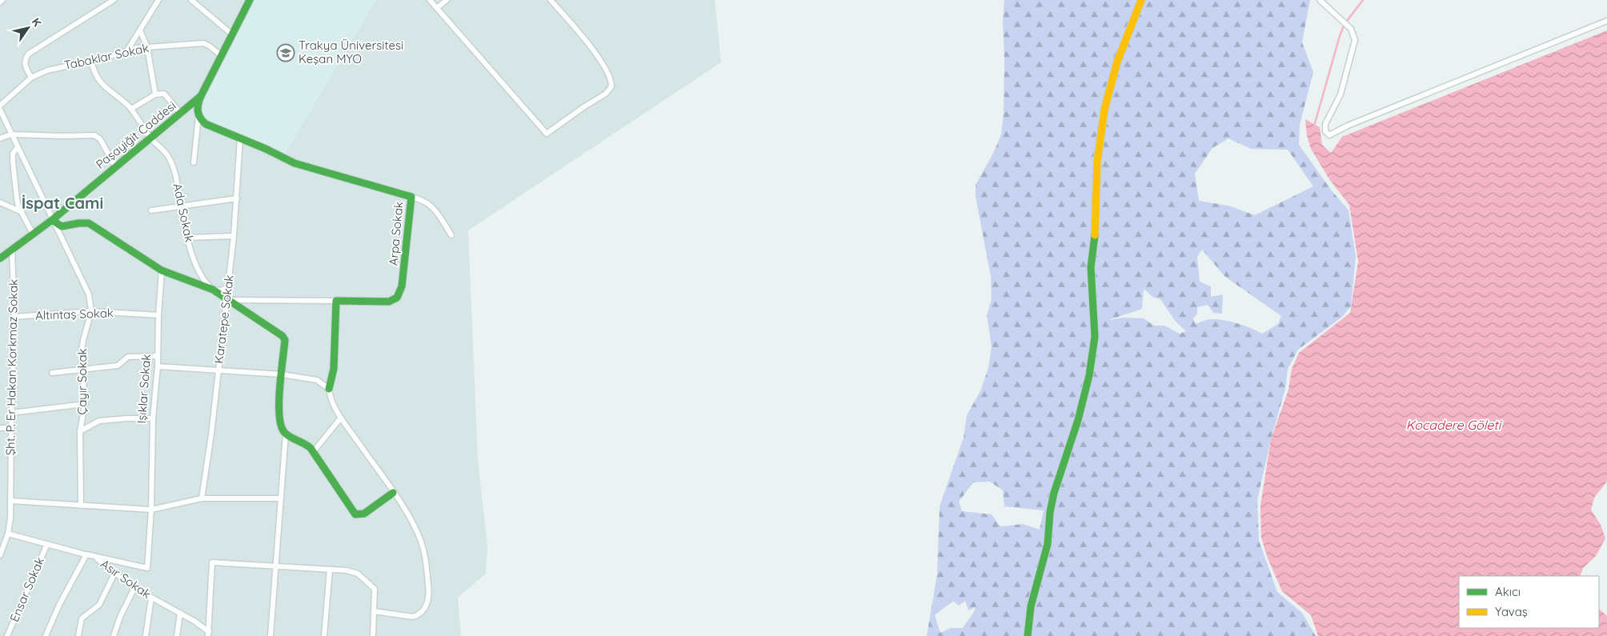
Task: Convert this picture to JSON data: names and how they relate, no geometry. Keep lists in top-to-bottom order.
{
  "streets": {
    "street": [
      "Tabaklar Sokak",
      "Paşayiğit Caddesi",
      "Ada Sokak",
      "Arpa Sokak",
      "Altıntaş Sokak",
      "Karatepe Sokak",
      "Şht. P. Er Hakan Korkmaz Sokak",
      "Çayır Sokak",
      "Işıklar Sokak",
      "Asır Sokak",
      "Ensar Sokak"
    ]
  },
  "crossings": [
    ["Tabaklar Sokak", "Paşayiğit Caddesi"],
    ["Tabaklar Sokak", "Ada Sokak"],
    ["Paşayiğit Caddesi", "Ada Sokak"],
    ["Paşayiğit Caddesi", "Şht. P. Er Hakan Korkmaz Sokak"],
    ["Paşayiğit Caddesi", "Çayır Sokak"],
    ["Arpa Sokak", "Karatepe Sokak"],
    ["Altıntaş Sokak", "Şht. P. Er Hakan Korkmaz Sokak"],
    ["Altıntaş Sokak", "Çayır Sokak"],
    ["Altıntaş Sokak", "Işıklar Sokak"],
    ["Şht. P. Er Hakan Korkmaz Sokak", "Asır Sokak"],
    ["Işıklar Sokak", "Asır Sokak"],
    ["Asır Sokak", "Ensar Sokak"]
  ],
  "districts": ["İspat Cami"],
  "water": ["Kocadere Göleti"],
  "places": {
    "school or university": ["Trakya Üniversitesi Keşan MYO"]
  },
  "legend": ["Akıcı", "Yavaş"],
  "north": "top right"
}
